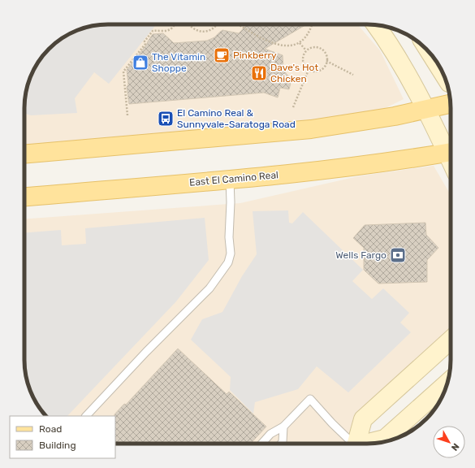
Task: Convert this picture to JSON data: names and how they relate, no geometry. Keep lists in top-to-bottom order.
{
  "streets": {
    "main road": ["East El Camino Real"]
  },
  "places": {
    "cafe": ["Pinkberry"],
    "shop": ["The Vitamin Shoppe"],
    "restaurant": ["Dave's Hot Chicken"],
    "bus stop": ["El Camino Real & Sunnyvale-Saratoga Road"],
    "bank": ["Wells Fargo"]
  },
  "legend": ["Road", "Building"],
  "north": "bottom right"
}
